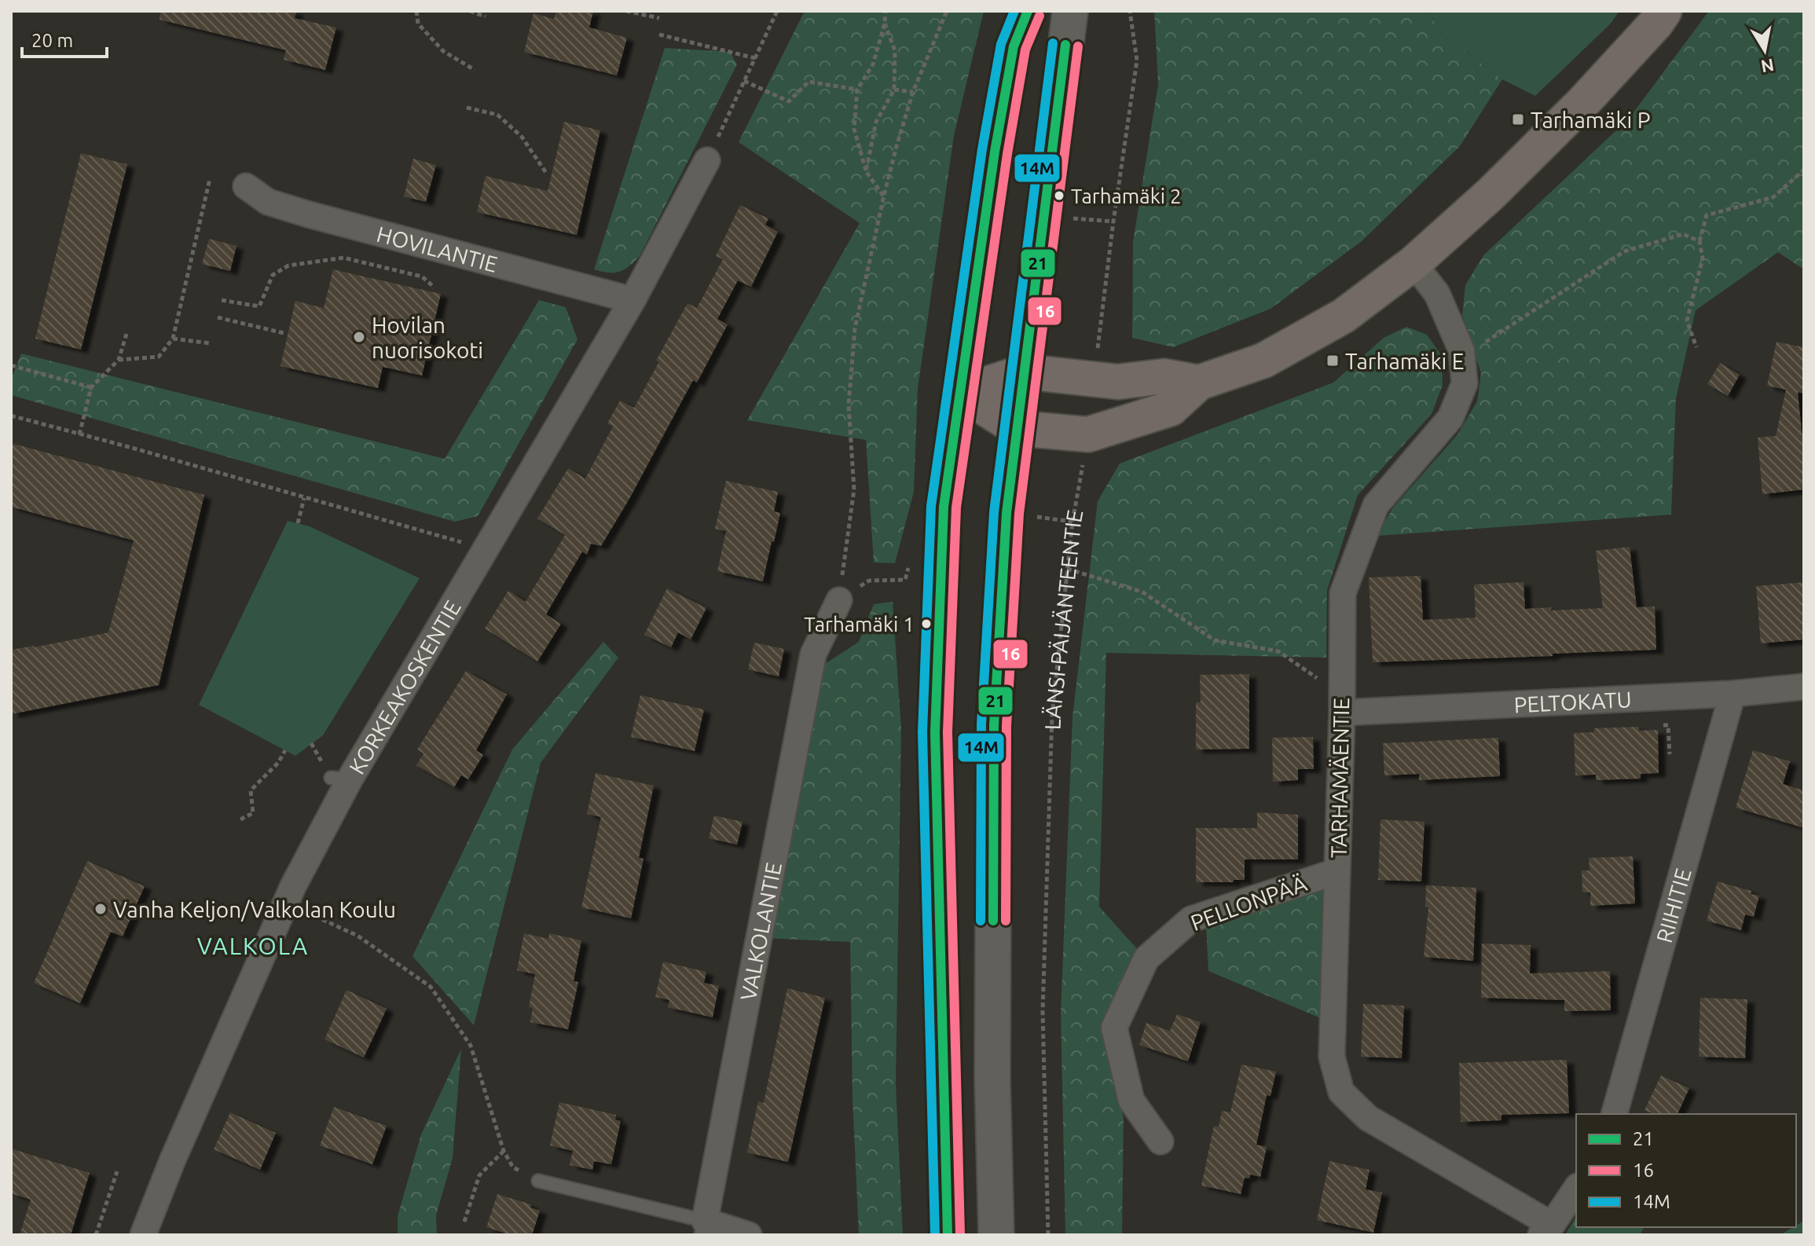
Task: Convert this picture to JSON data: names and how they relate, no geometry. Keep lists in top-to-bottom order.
{
  "streets": {
    "street": [
      "HOVILANTIE",
      "KORKEAKOSKENTIE",
      "PELTOKATU",
      "TARHAMÄENTIE",
      "PELLONPÄÄ",
      "RIIHITIE",
      "VALKOLANTIE"
    ],
    "path": ["LÄNSI-PÄIJÄNTEENTIE"]
  },
  "crossings": [
    ["HOVILANTIE", "KORKEAKOSKENTIE"],
    ["PELTOKATU", "TARHAMÄENTIE"],
    ["PELTOKATU", "RIIHITIE"],
    ["TARHAMÄENTIE", "PELLONPÄÄ"]
  ],
  "districts": ["VALKOLA"],
  "places": {
    "transit": ["Tarhamäki P", "Tarhamäki E"],
    "other": [
      "Tarhamäki 2",
      "Hovilan nuorisokoti",
      "Tarhamäki 1",
      "Vanha Keljon/Valkolan Koulu"
    ]
  },
  "lines": ["transit line 21", "transit line 14M", "transit line 16"],
  "legend": ["21", "16", "14M"],
  "scale_bar": "20 m",
  "north": "bottom"
}
